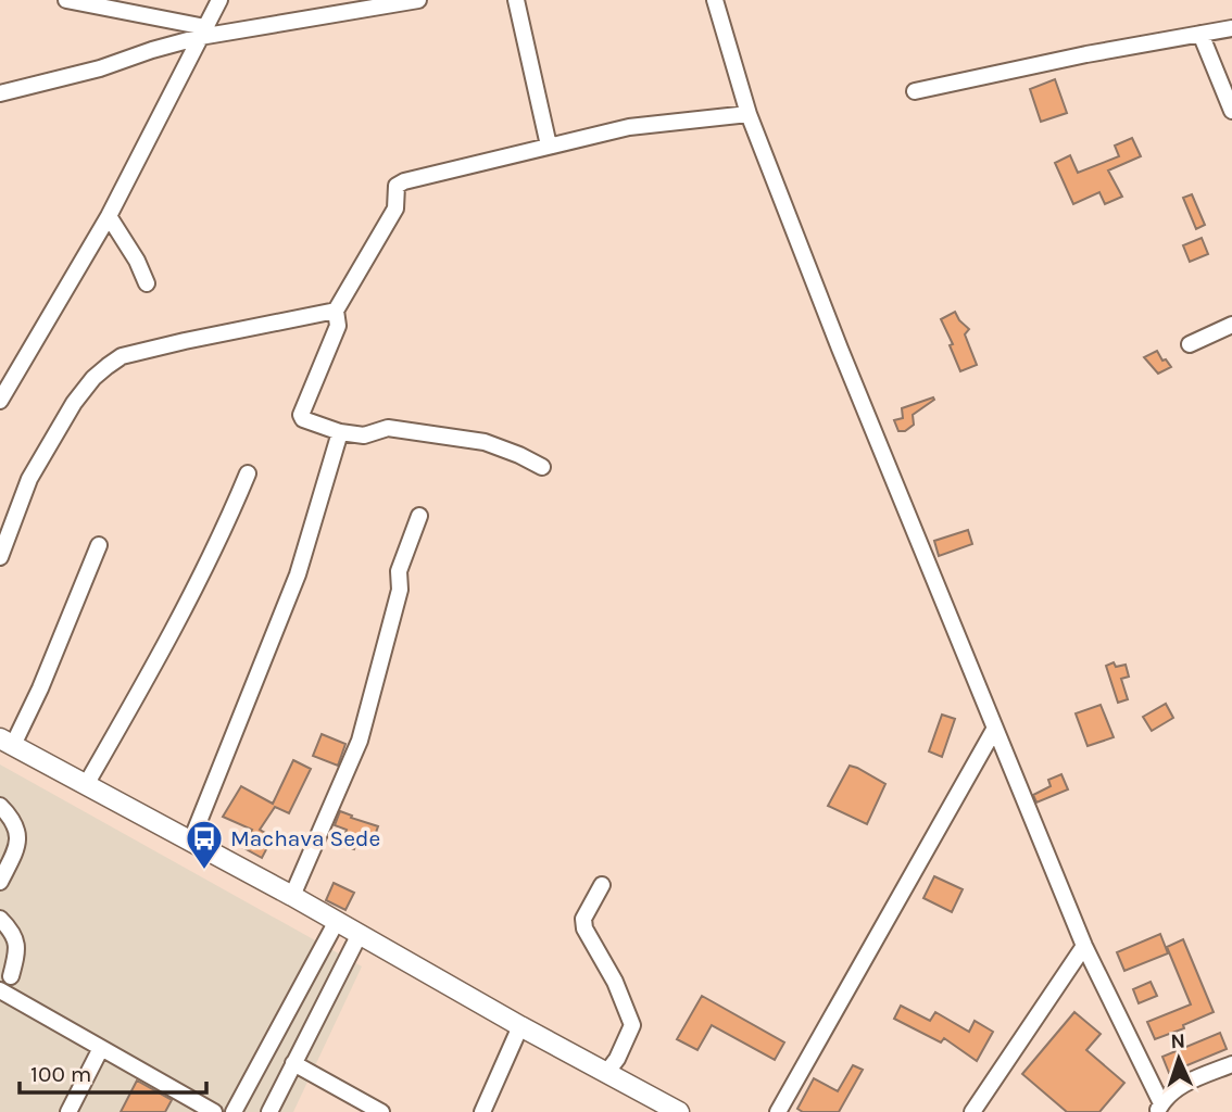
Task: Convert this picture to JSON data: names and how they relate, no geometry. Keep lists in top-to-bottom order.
{
  "places": {
    "bus stop": ["Machava Sede"]
  },
  "scale_bar": "100 m",
  "north": "top"
}
